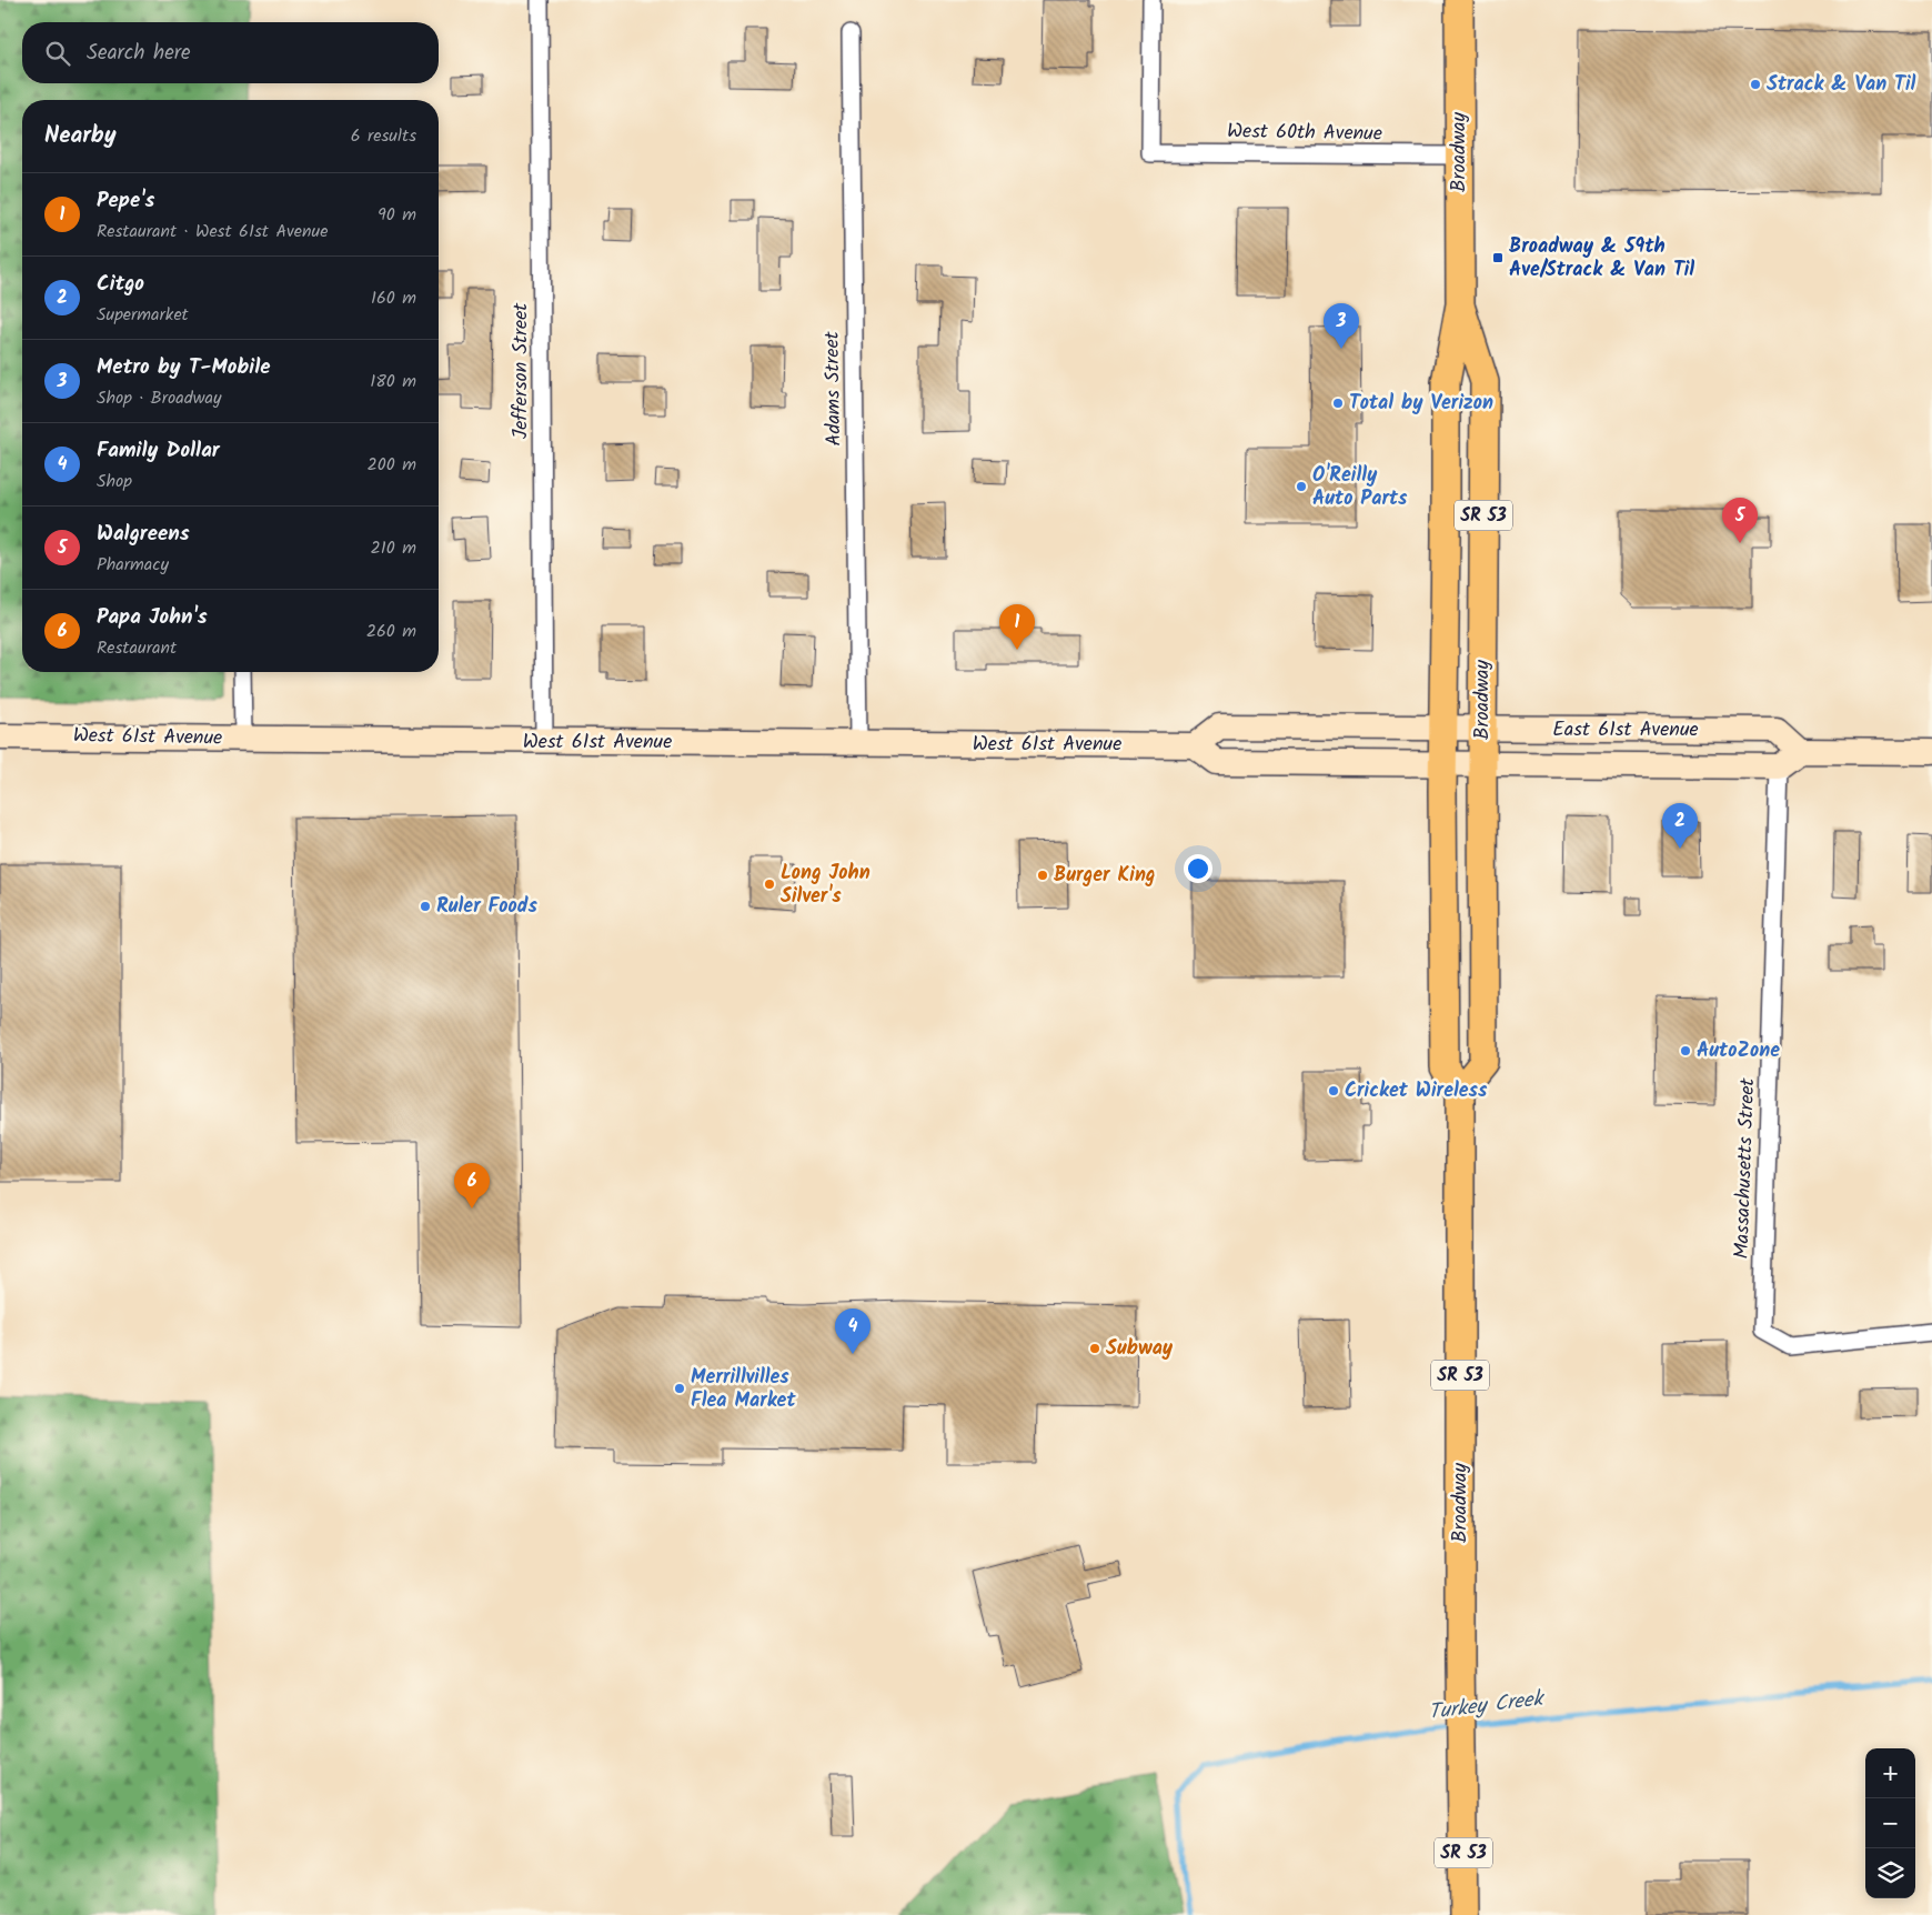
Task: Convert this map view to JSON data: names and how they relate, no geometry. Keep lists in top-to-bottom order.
{
  "streets": {
    "main road": [
      "Broadway",
      "SR 53",
      "East 61st Avenue",
      "West 61st Avenue"
    ],
    "street": [
      "West 60th Avenue",
      "Jefferson Street",
      "Adams Street",
      "Massachusetts Street"
    ]
  },
  "crossings": [
    ["West 60th Avenue", "Broadway"],
    ["Broadway", "East 61st Avenue"],
    ["Jefferson Street", "West 61st Avenue"],
    ["Adams Street", "West 61st Avenue"],
    ["East 61st Avenue", "Massachusetts Street"]
  ],
  "water": ["Turkey Creek"],
  "places": {
    "other": [
      "Strack & Van Til",
      "Total by Verizon",
      "O'Reilly Auto Parts",
      "Burger King",
      "Long John Silver's",
      "Ruler Foods",
      "AutoZone",
      "Cricket Wireless",
      "Subway",
      "Merrillvilles Flea Market"
    ],
    "transit": ["Broadway & 59th Ave/Strack & Van Til"]
  },
  "page": {
    "search": "Search here",
    "heading": ["Nearby", "6 results"],
    "list": [
      {
        "mark": "1",
        "name": "Pepe's",
        "note": "Restaurant · West 61st Avenue",
        "value": "90 m"
      },
      {
        "mark": "2",
        "name": "Citgo",
        "note": "Supermarket",
        "value": "160 m"
      },
      {
        "mark": "3",
        "name": "Metro by T-Mobile",
        "note": "Shop · Broadway",
        "value": "180 m"
      },
      {
        "mark": "4",
        "name": "Family Dollar",
        "note": "Shop",
        "value": "200 m"
      },
      {
        "mark": "5",
        "name": "Walgreens",
        "note": "Pharmacy",
        "value": "210 m"
      },
      {
        "mark": "6",
        "name": "Papa John's",
        "note": "Restaurant",
        "value": "260 m"
      }
    ],
    "pins": [
      "3",
      "5",
      "1",
      "2",
      "6",
      "4"
    ],
    "map_buttons": ["+", "−"]
  }
}
